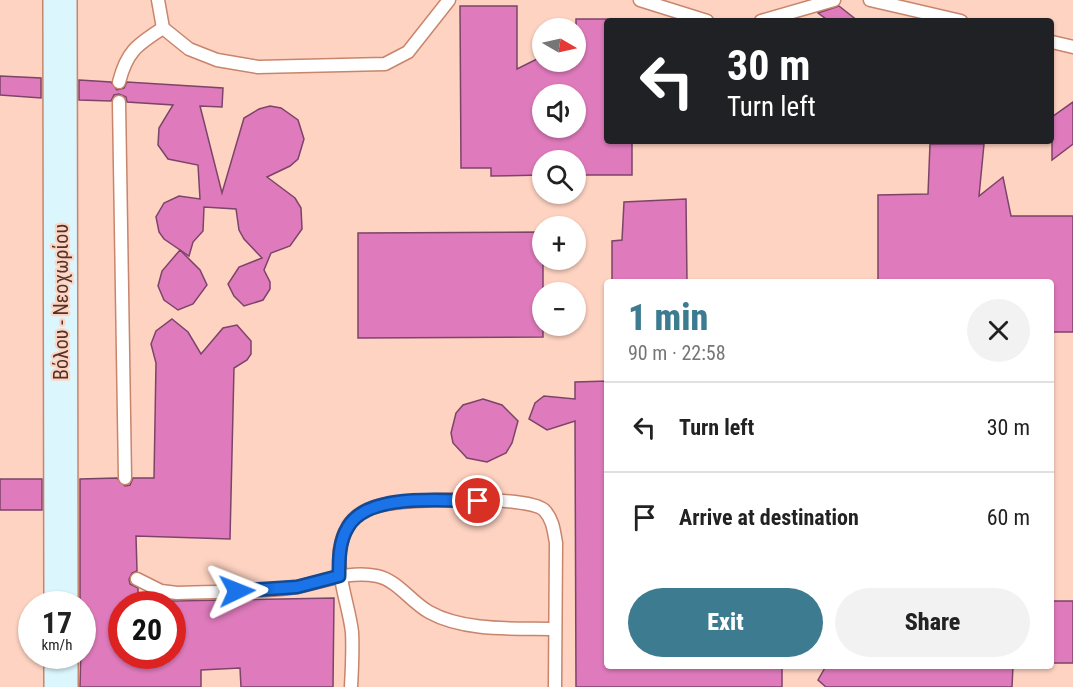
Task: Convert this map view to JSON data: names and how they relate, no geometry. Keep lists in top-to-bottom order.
{
  "streets": {
    "main road": ["Βόλου - Νεοχωρίου"]
  },
  "north": "right",
  "page": {
    "map_buttons": ["+", "−"],
    "turn": ["30 m", "Turn left"],
    "heading": ["1 min", "90 m · 22:58"],
    "list": [
      {
        "name": "Turn left",
        "value": "30 m"
      },
      {
        "name": "Arrive at destination",
        "value": "60 m"
      }
    ],
    "buttons": ["Exit", "Share"],
    "speed": "17 km/h",
    "limit": "20"
  }
}
